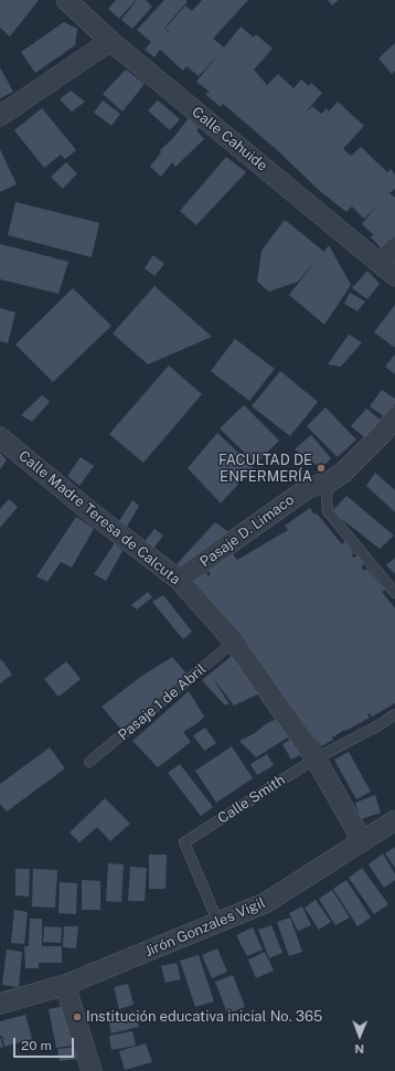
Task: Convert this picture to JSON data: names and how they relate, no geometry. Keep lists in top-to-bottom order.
{
  "streets": {
    "street": [
      "Calle Cahuide",
      "Calle Madre Teresa de Calcuta",
      "Pasaje D. Limaco",
      "Jirón Gonzales Vigil"
    ],
    "lane": ["Pasaje 1 de Abril", "Calle Smith"]
  },
  "crossings": [
    ["Calle Madre Teresa de Calcuta", "Pasaje D. Limaco"],
    ["Calle Madre Teresa de Calcuta", "Pasaje 1 de Abril"],
    ["Calle Madre Teresa de Calcuta", "Calle Smith"],
    ["Calle Madre Teresa de Calcuta", "Jirón Gonzales Vigil"],
    ["Calle Smith", "Jirón Gonzales Vigil"]
  ],
  "places": ["FACULTAD DE ENFERMERÍA", "Institución educativa inicial No. 365"],
  "scale_bar": "20 m",
  "north": "bottom"
}
